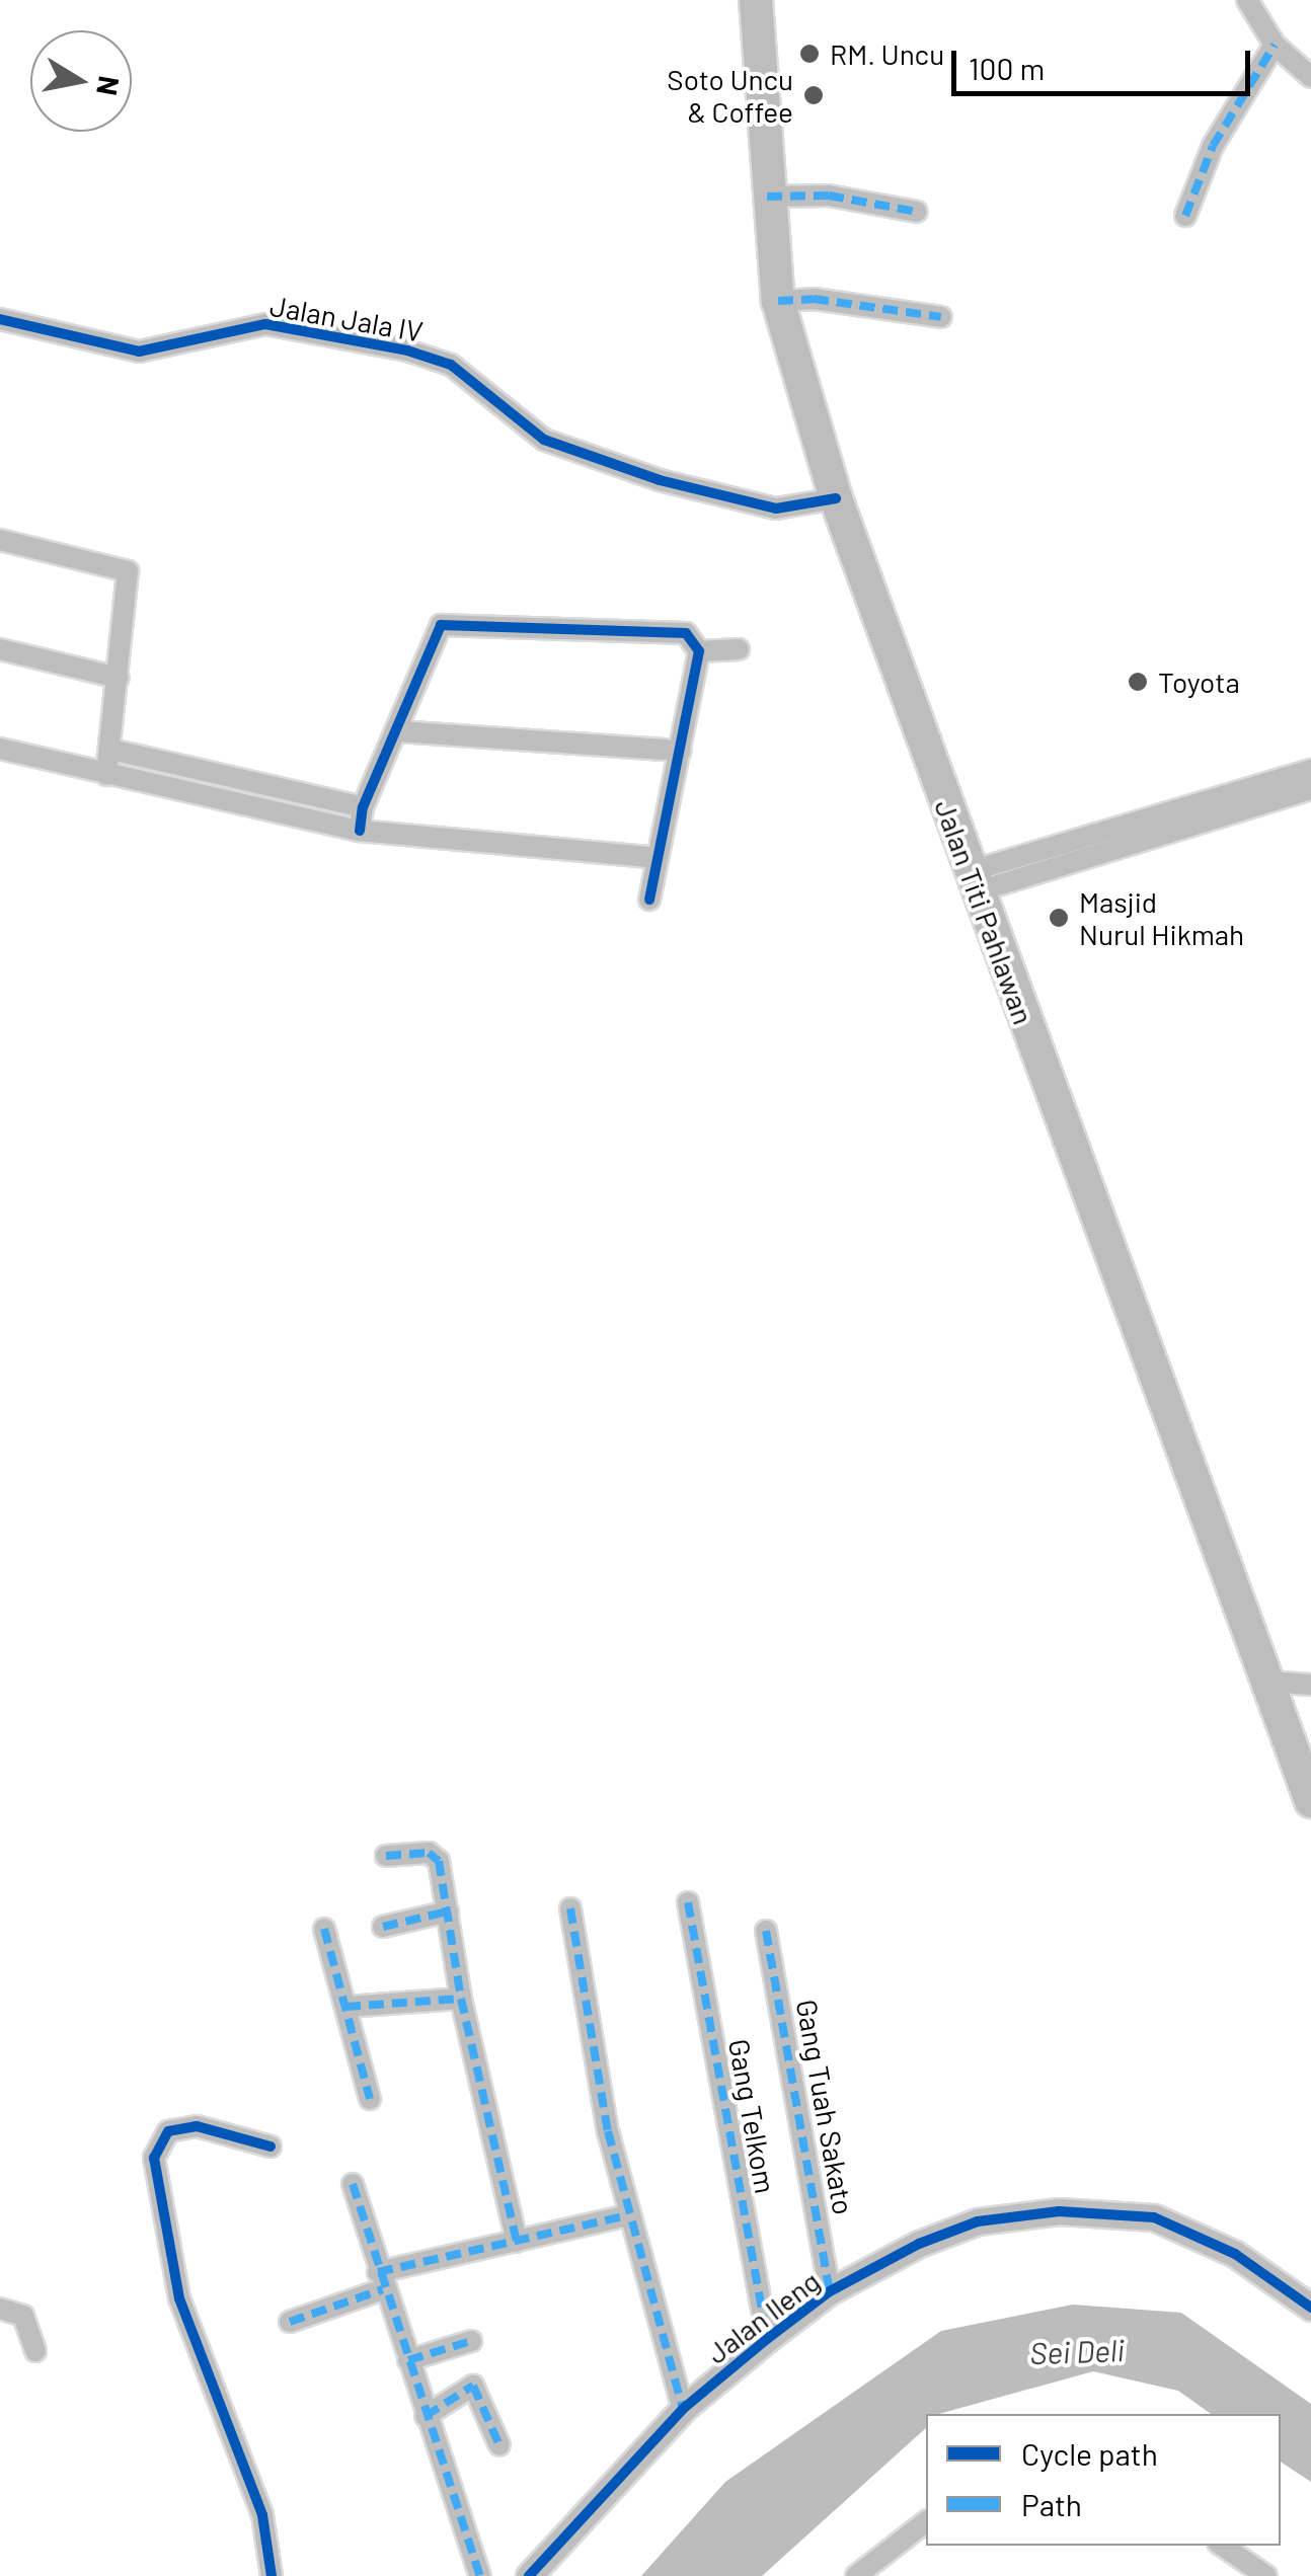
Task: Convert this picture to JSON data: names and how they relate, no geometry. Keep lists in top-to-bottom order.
{
  "streets": {
    "main road": ["Jalan Titi Pahlawan"],
    "street": [
      "Jalan Jala IV",
      "Gang Tuah Sakato",
      "Gang Telkom",
      "Jalan Ileng"
    ]
  },
  "crossings": [
    ["Jalan Jala IV", "Jalan Titi Pahlawan"],
    ["Gang Tuah Sakato", "Jalan Ileng"],
    ["Gang Telkom", "Jalan Ileng"]
  ],
  "water": ["Sei Deli"],
  "places": [
    "RM. Uncu",
    "Soto Uncu & Coffee",
    "Toyota",
    "Masjid Nurul Hikmah"
  ],
  "legend": ["Cycle path", "Path"],
  "scale_bar": "100 m",
  "north": "right"
}
